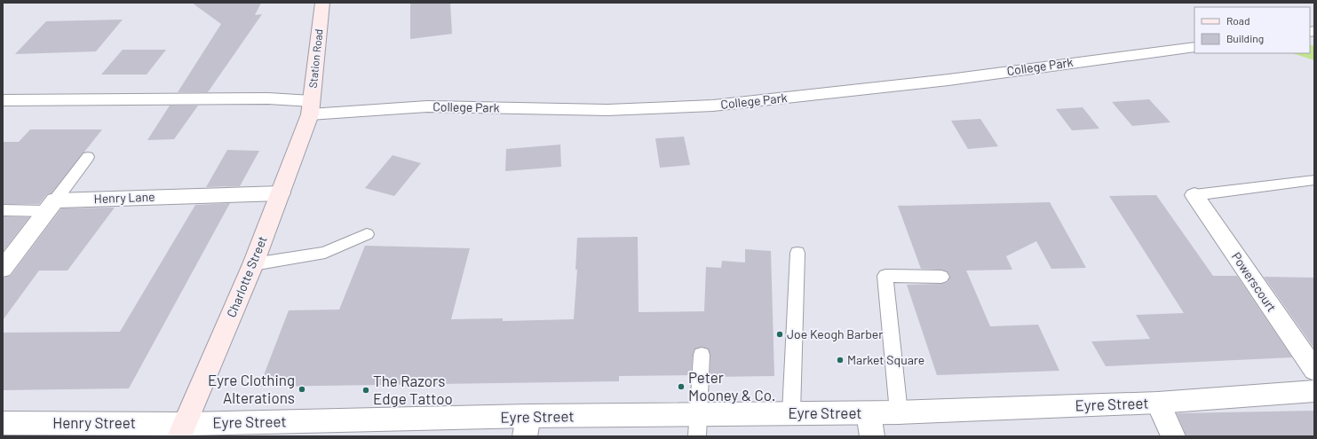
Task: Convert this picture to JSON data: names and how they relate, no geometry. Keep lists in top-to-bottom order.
{
  "streets": {
    "main road": ["Station Road", "Charlotte Street"],
    "street": [
      "College Park",
      "Henry Lane",
      "Powerscourt",
      "Eyre Street",
      "Henry Street"
    ]
  },
  "crossings": [
    ["Station Road", "College Park"],
    ["Station Road", "Charlotte Street"],
    ["College Park", "Charlotte Street"],
    ["Henry Lane", "Charlotte Street"],
    ["Charlotte Street", "Eyre Street"],
    ["Charlotte Street", "Henry Street"],
    ["Eyre Street", "Henry Street"]
  ],
  "places": [
    "Joe Keogh Barber",
    "Market Square",
    "Peter Mooney & Co.",
    "Eyre Clothing Alterations",
    "The Razors Edge Tattoo"
  ],
  "legend": ["Road", "Building"]
}
